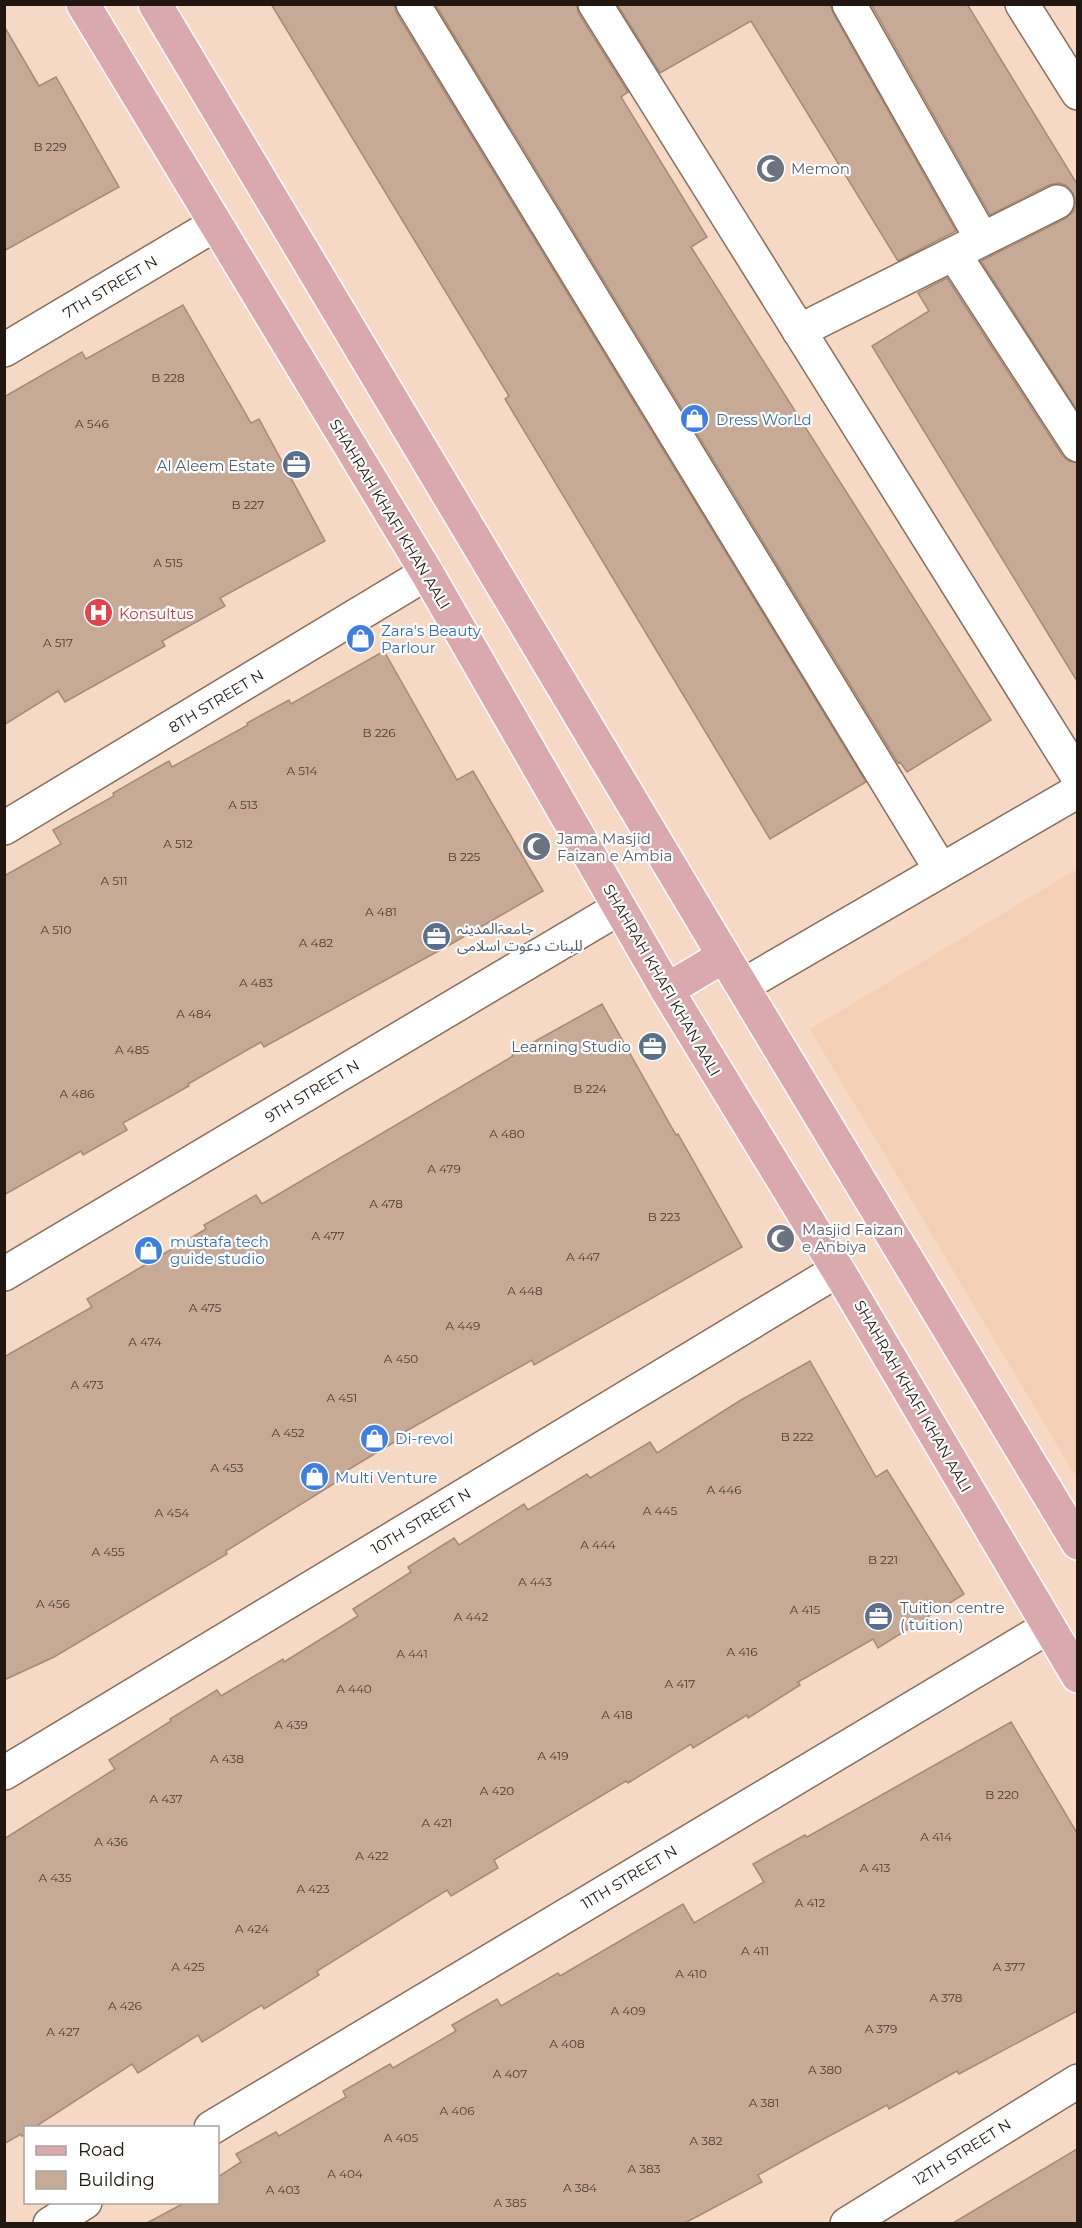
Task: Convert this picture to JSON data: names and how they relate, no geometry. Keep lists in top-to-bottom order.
{
  "streets": {
    "main road": ["SHAHRAH KHAFI KHAN AALI"],
    "street": [
      "7TH STREET N",
      "8TH STREET N",
      "9TH STREET N",
      "10TH STREET N",
      "11TH STREET N",
      "12TH STREET N"
    ]
  },
  "crossings": [
    ["7TH STREET N", "SHAHRAH KHAFI KHAN AALI"],
    ["SHAHRAH KHAFI KHAN AALI", "8TH STREET N"],
    ["SHAHRAH KHAFI KHAN AALI", "9TH STREET N"],
    ["SHAHRAH KHAFI KHAN AALI", "10TH STREET N"],
    ["SHAHRAH KHAFI KHAN AALI", "11TH STREET N"]
  ],
  "places": {
    "mosque": ["Memon", "Jama Masjid Faizan e Ambia", "Masjid Faizan e Anbiya"],
    "shop": [
      "Dress WorLd",
      "Zara's Beauty Parlour",
      "mustafa tech guide studio",
      "Di-revol",
      "Multi Venture"
    ],
    "office": [
      "Al Aleem Estate",
      "جامعۃالمدینہ للبنات دعوت اسلامی",
      "Learning Studio",
      "Tuition centre ( tuition)"
    ],
    "hospital": ["Konsultus"]
  },
  "house_numbers": [
    "B 229",
    "B 228",
    "A 546",
    "B 227",
    "A 515",
    "A 517",
    "B 226",
    "A 514",
    "A 513",
    "A 512",
    "B 225",
    "A 511",
    "A 481",
    "A 510",
    "A 482",
    "A 483",
    "A 484",
    "A 485",
    "B 224",
    "A 486",
    "A 480",
    "A 479",
    "A 478",
    "B 223",
    "A 477",
    "A 447",
    "A 448",
    "A 475",
    "A 449",
    "A 474",
    "A 450",
    "A 473",
    "A 451",
    "A 452",
    "B 222",
    "A 453",
    "A 446",
    "A 445",
    "A 454",
    "A 444",
    "A 455",
    "B 221",
    "A 443",
    "A 456",
    "A 415",
    "A 442",
    "A 416",
    "A 441",
    "A 417",
    "A 440",
    "A 418",
    "A 439",
    "A 419",
    "A 438",
    "A 420",
    "B 220",
    "A 437",
    "A 421",
    "A 414",
    "A 436",
    "A 422",
    "A 413",
    "A 435",
    "A 423",
    "A 412",
    "A 424",
    "A 411",
    "A 425",
    "A 377",
    "A 410",
    "A 378",
    "A 426",
    "A 409",
    "A 379",
    "A 427",
    "A 408",
    "A 380",
    "A 407",
    "A 381",
    "A 406",
    "A 405",
    "A 382",
    "A 383",
    "A 404",
    "A 384",
    "A 403",
    "A 385"
  ],
  "legend": ["Road", "Building"]
}
